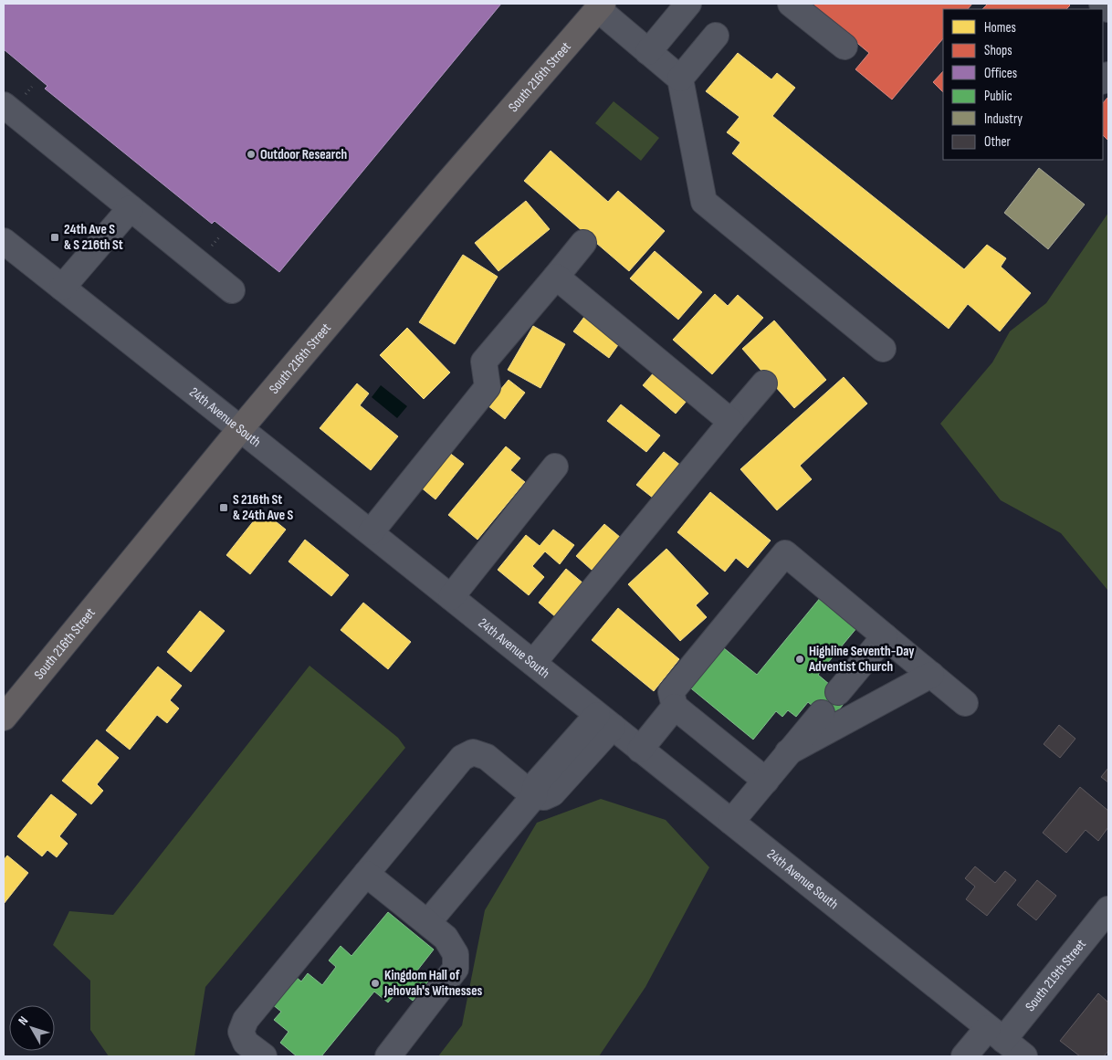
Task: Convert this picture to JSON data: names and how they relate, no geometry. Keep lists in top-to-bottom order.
{
  "streets": {
    "main road": ["South 216th Street"],
    "street": ["24th Avenue South", "South 219th Street"]
  },
  "crossings": [
    ["South 216th Street", "24th Avenue South"],
    ["24th Avenue South", "South 219th Street"]
  ],
  "places": {
    "other": ["Outdoor Research", "Highline Seventh-Day Adventist Church", "Kingdom Hall of Jehovah's Witnesses"],
    "transit": ["24th Ave S & S 216th St", "S 216th St & 24th Ave S"]
  },
  "legend": [
    "Homes",
    "Shops",
    "Offices",
    "Public",
    "Industry",
    "Other"
  ],
  "north": "top left"
}
